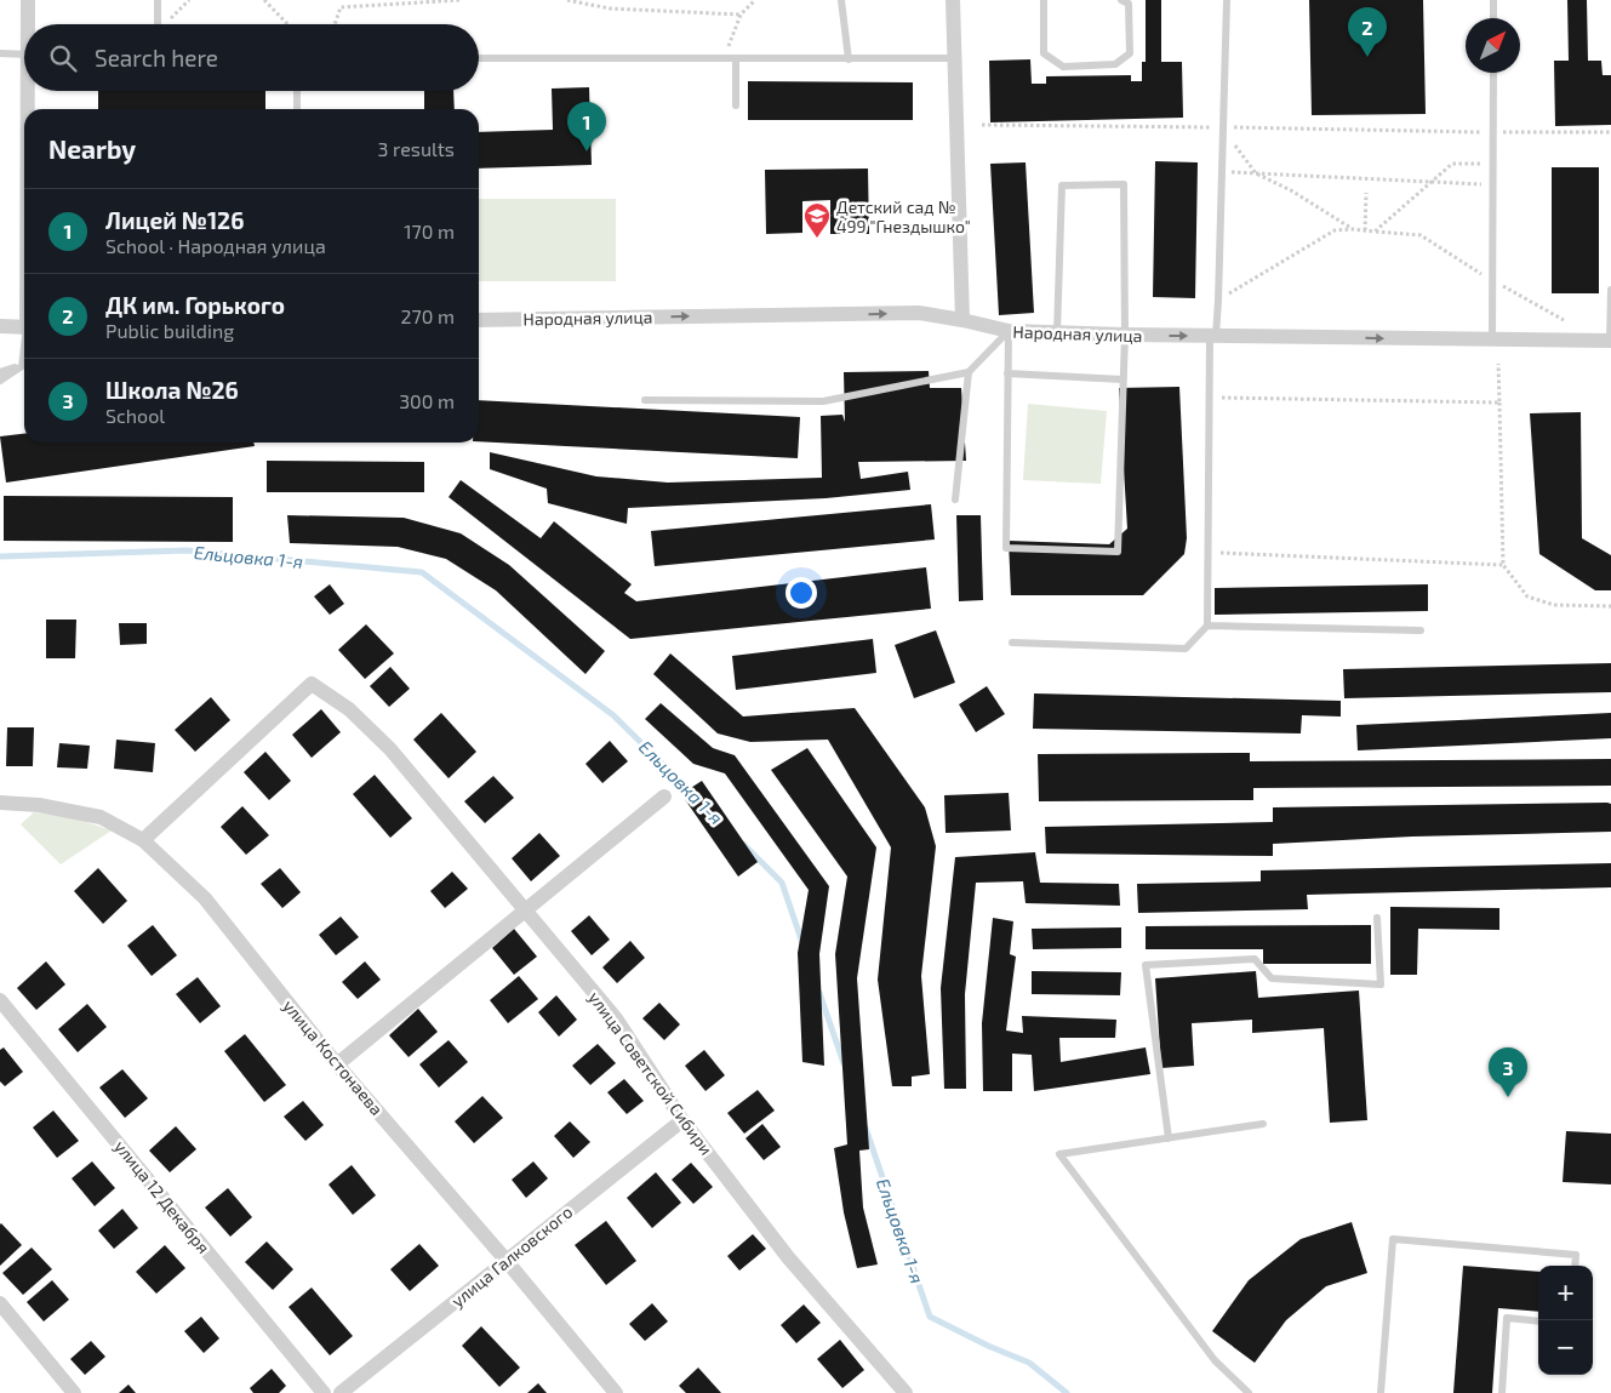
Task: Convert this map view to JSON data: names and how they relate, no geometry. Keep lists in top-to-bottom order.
{
  "streets": {
    "street": [
      "Народная улица",
      "улица Костонаева",
      "улица Советской Сибири",
      "улица 12 Декабря",
      "улица Галковского"
    ]
  },
  "crossings": [
    ["улица Костонаева", "улица Советской Сибири"],
    ["улица Костонаева", "улица Галковского"],
    ["улица Советской Сибири", "улица Галковского"]
  ],
  "one_way": ["Народная улица"],
  "water": ["Ельцовка 1-я"],
  "places": {
    "school or university": ["Детский сад № 499 \"Гнездышко\""]
  },
  "north": "top right",
  "page": {
    "pins": ["2", "1", "3"],
    "search": "Search here",
    "heading": ["Nearby", "3 results"],
    "list": [
      {
        "mark": "1",
        "name": "Лицей №126",
        "note": "School · Народная улица",
        "value": "170 m"
      },
      {
        "mark": "2",
        "name": "ДК им. Горького",
        "note": "Public building",
        "value": "270 m"
      },
      {
        "mark": "3",
        "name": "Школа №26",
        "note": "School",
        "value": "300 m"
      }
    ],
    "map_buttons": ["+", "−"]
  }
}
